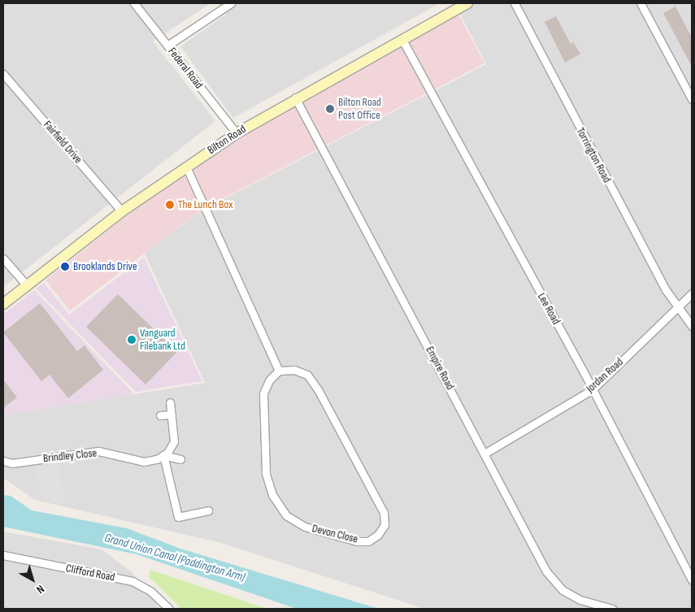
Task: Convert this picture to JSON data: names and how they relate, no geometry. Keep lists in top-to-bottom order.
{
  "streets": {
    "street": [
      "Federal Road",
      "Bilton Road",
      "Fairfield Drive",
      "Torrington Road",
      "Lee Road",
      "Empire Road",
      "Jordan Road",
      "Brindley Close",
      "Devon Close",
      "Clifford Road"
    ]
  },
  "crossings": [
    ["Federal Road", "Bilton Road"],
    ["Bilton Road", "Fairfield Drive"],
    ["Bilton Road", "Lee Road"],
    ["Bilton Road", "Empire Road"],
    ["Torrington Road", "Jordan Road"],
    ["Lee Road", "Jordan Road"],
    ["Empire Road", "Jordan Road"]
  ],
  "water": ["Grand Union Canal (Paddington Arm)"],
  "places": [
    "Bilton Road Post Office",
    "The Lunch Box",
    "Brooklands Drive",
    "Vanguard Filebank Ltd"
  ],
  "north": "bottom right"
}
